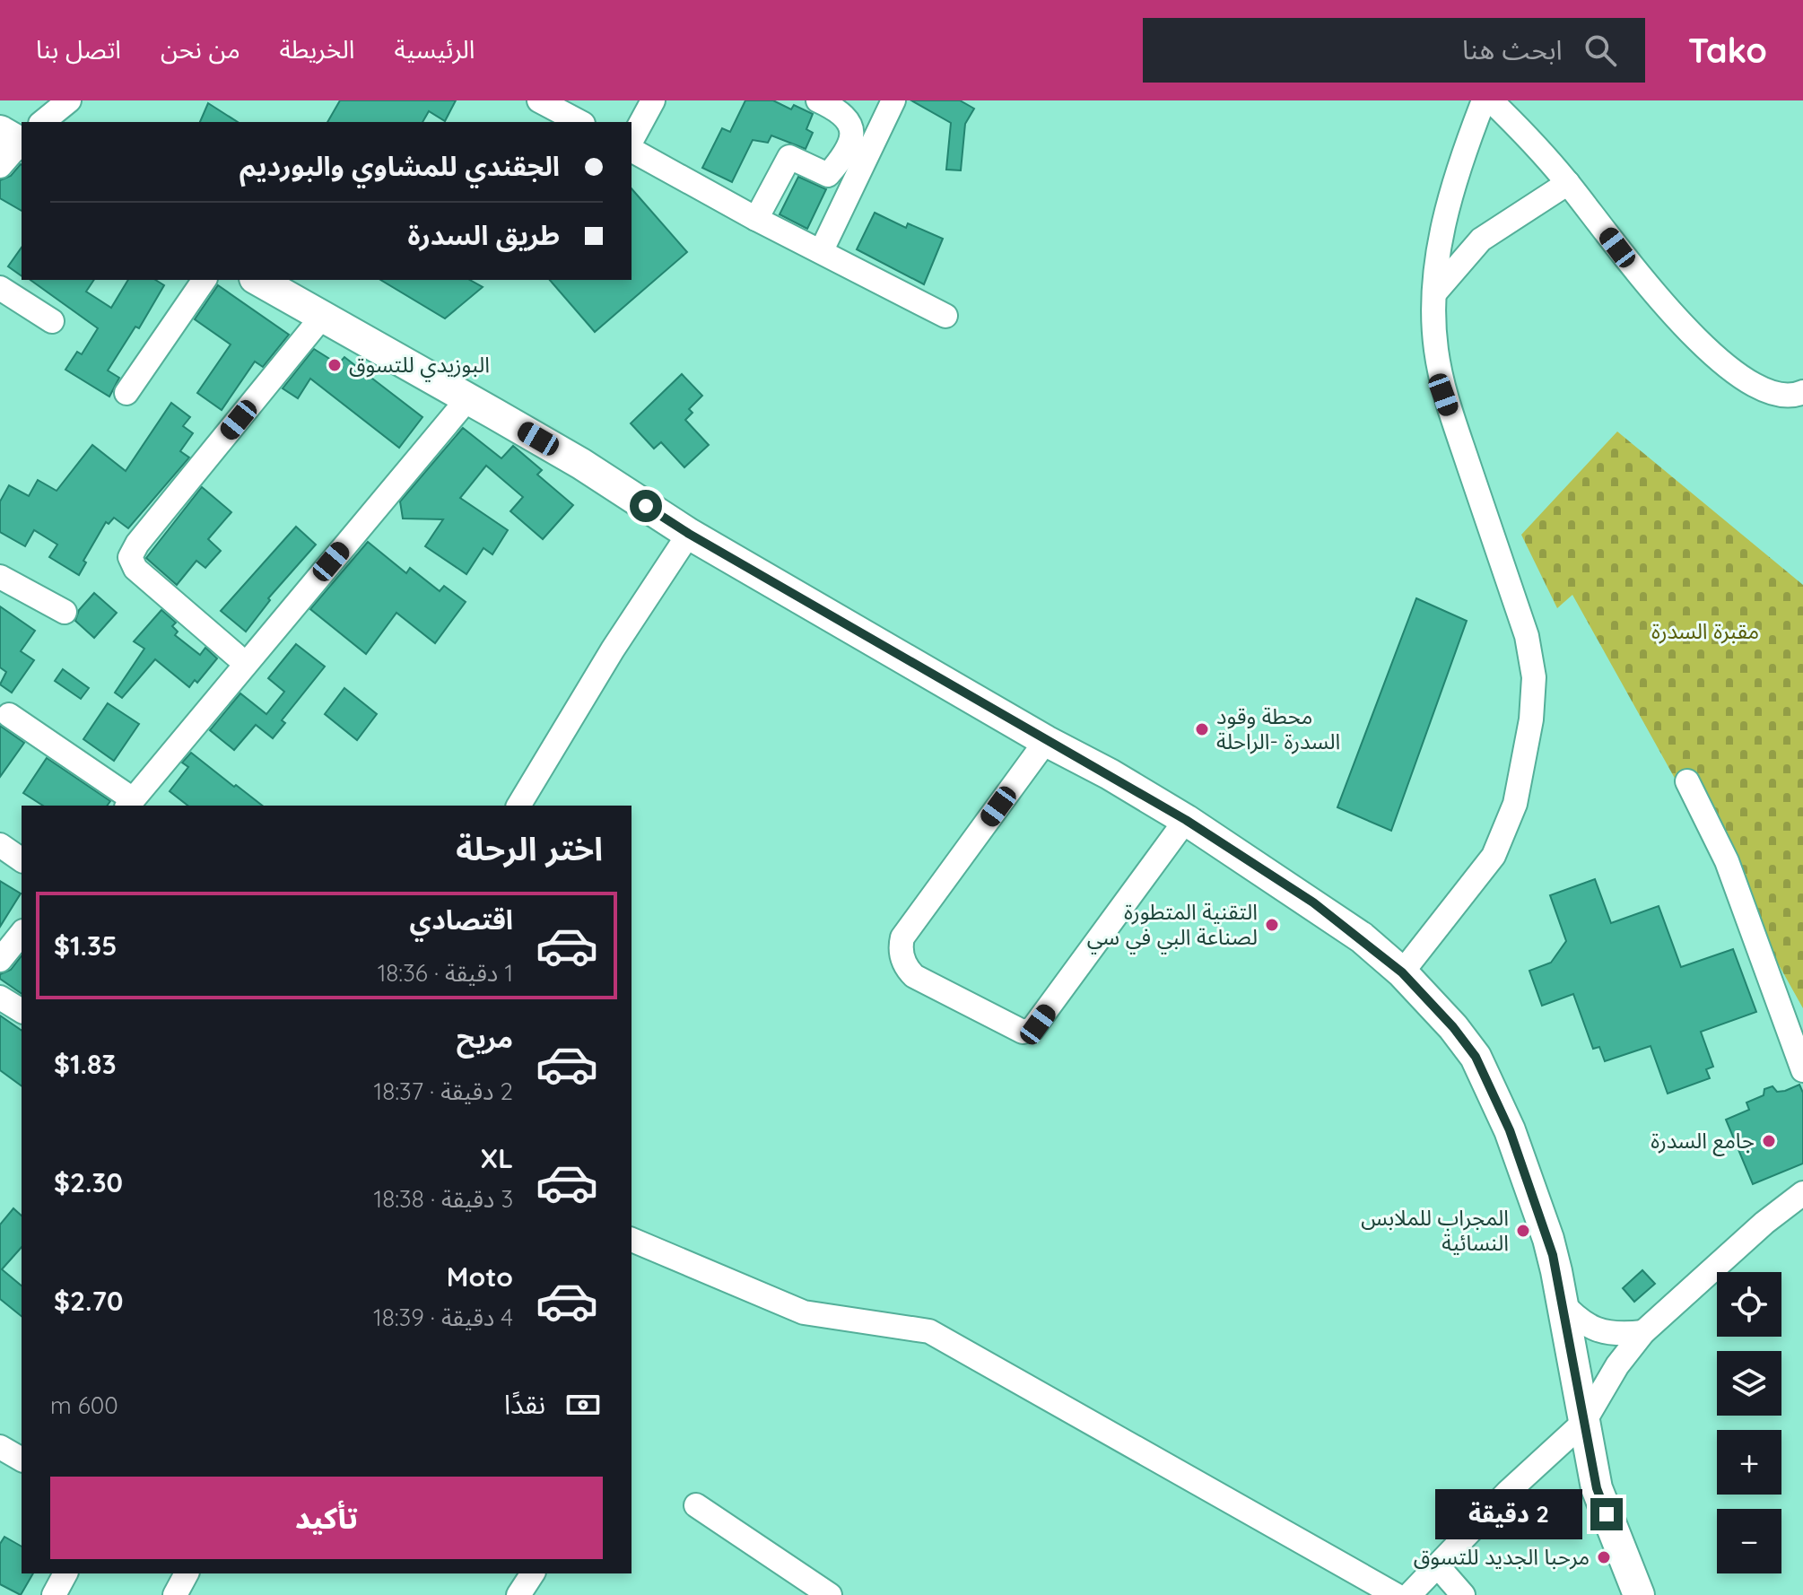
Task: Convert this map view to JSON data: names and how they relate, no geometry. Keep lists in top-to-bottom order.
{
  "parks": ["مقبرة السدرة"],
  "places": [
    "البوزيدي للتسوق",
    "محطة وقود السدرة -الراحلة",
    "التقنية المتطورة لصناعة البي في سي",
    "جامع السدرة",
    "المجراب للملابس النسائية",
    "مرحبا الجديد للتسوق"
  ],
  "page": {
    "header": "Tako",
    "search": "ابحث هنا",
    "nav": [
      "الرئيسية",
      "الخريطة",
      "من نحن",
      "اتصل بنا"
    ],
    "banner": ["الجقندي للمشاوي والبورديم", "طريق السدرة"],
    "heading": "اختر الرحلة",
    "list": [
      {
        "name": "اقتصادي",
        "note": "1 دقيقة · 18:36",
        "value": "$1.35"
      },
      {
        "name": "مريح",
        "note": "2 دقيقة · 18:37",
        "value": "$1.83"
      },
      {
        "name": "XL",
        "note": "3 دقيقة · 18:38",
        "value": "$2.30"
      },
      {
        "name": "Moto",
        "note": "4 دقيقة · 18:39",
        "value": "$2.70"
      }
    ],
    "map_buttons": ["+", "−"],
    "pay": ["نقدًا", "600 m"],
    "buttons": "تأكيد",
    "bubble": "2 دقيقة"
  }
}
